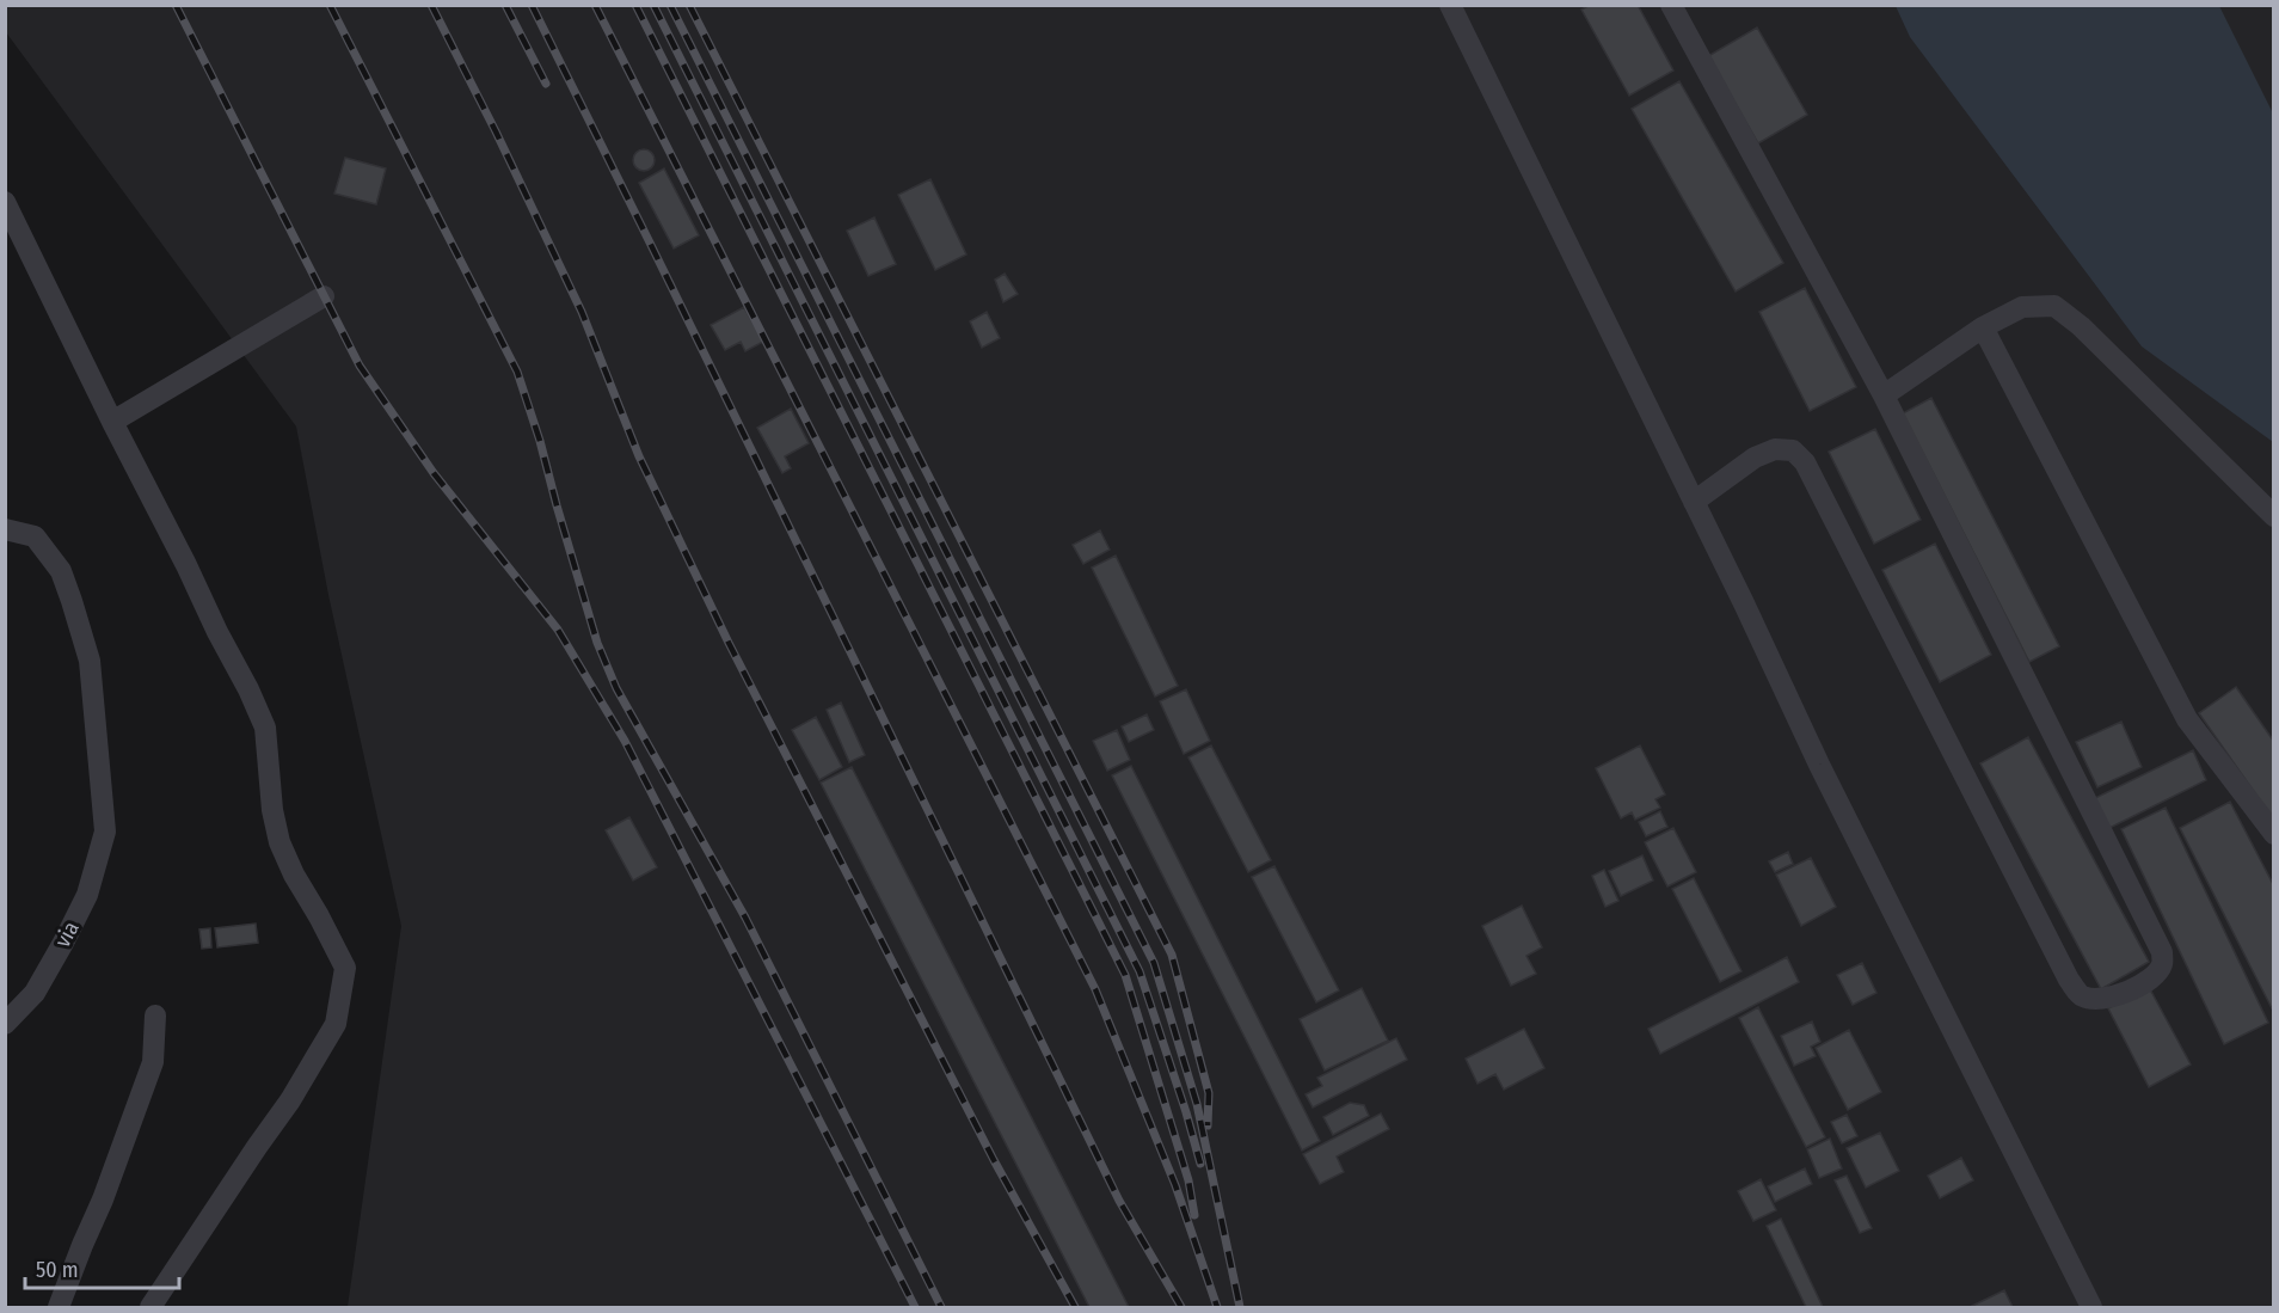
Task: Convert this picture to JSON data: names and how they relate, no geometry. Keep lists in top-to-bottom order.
{
  "streets": {
    "street": ["via"]
  },
  "scale_bar": "50 m"
}
